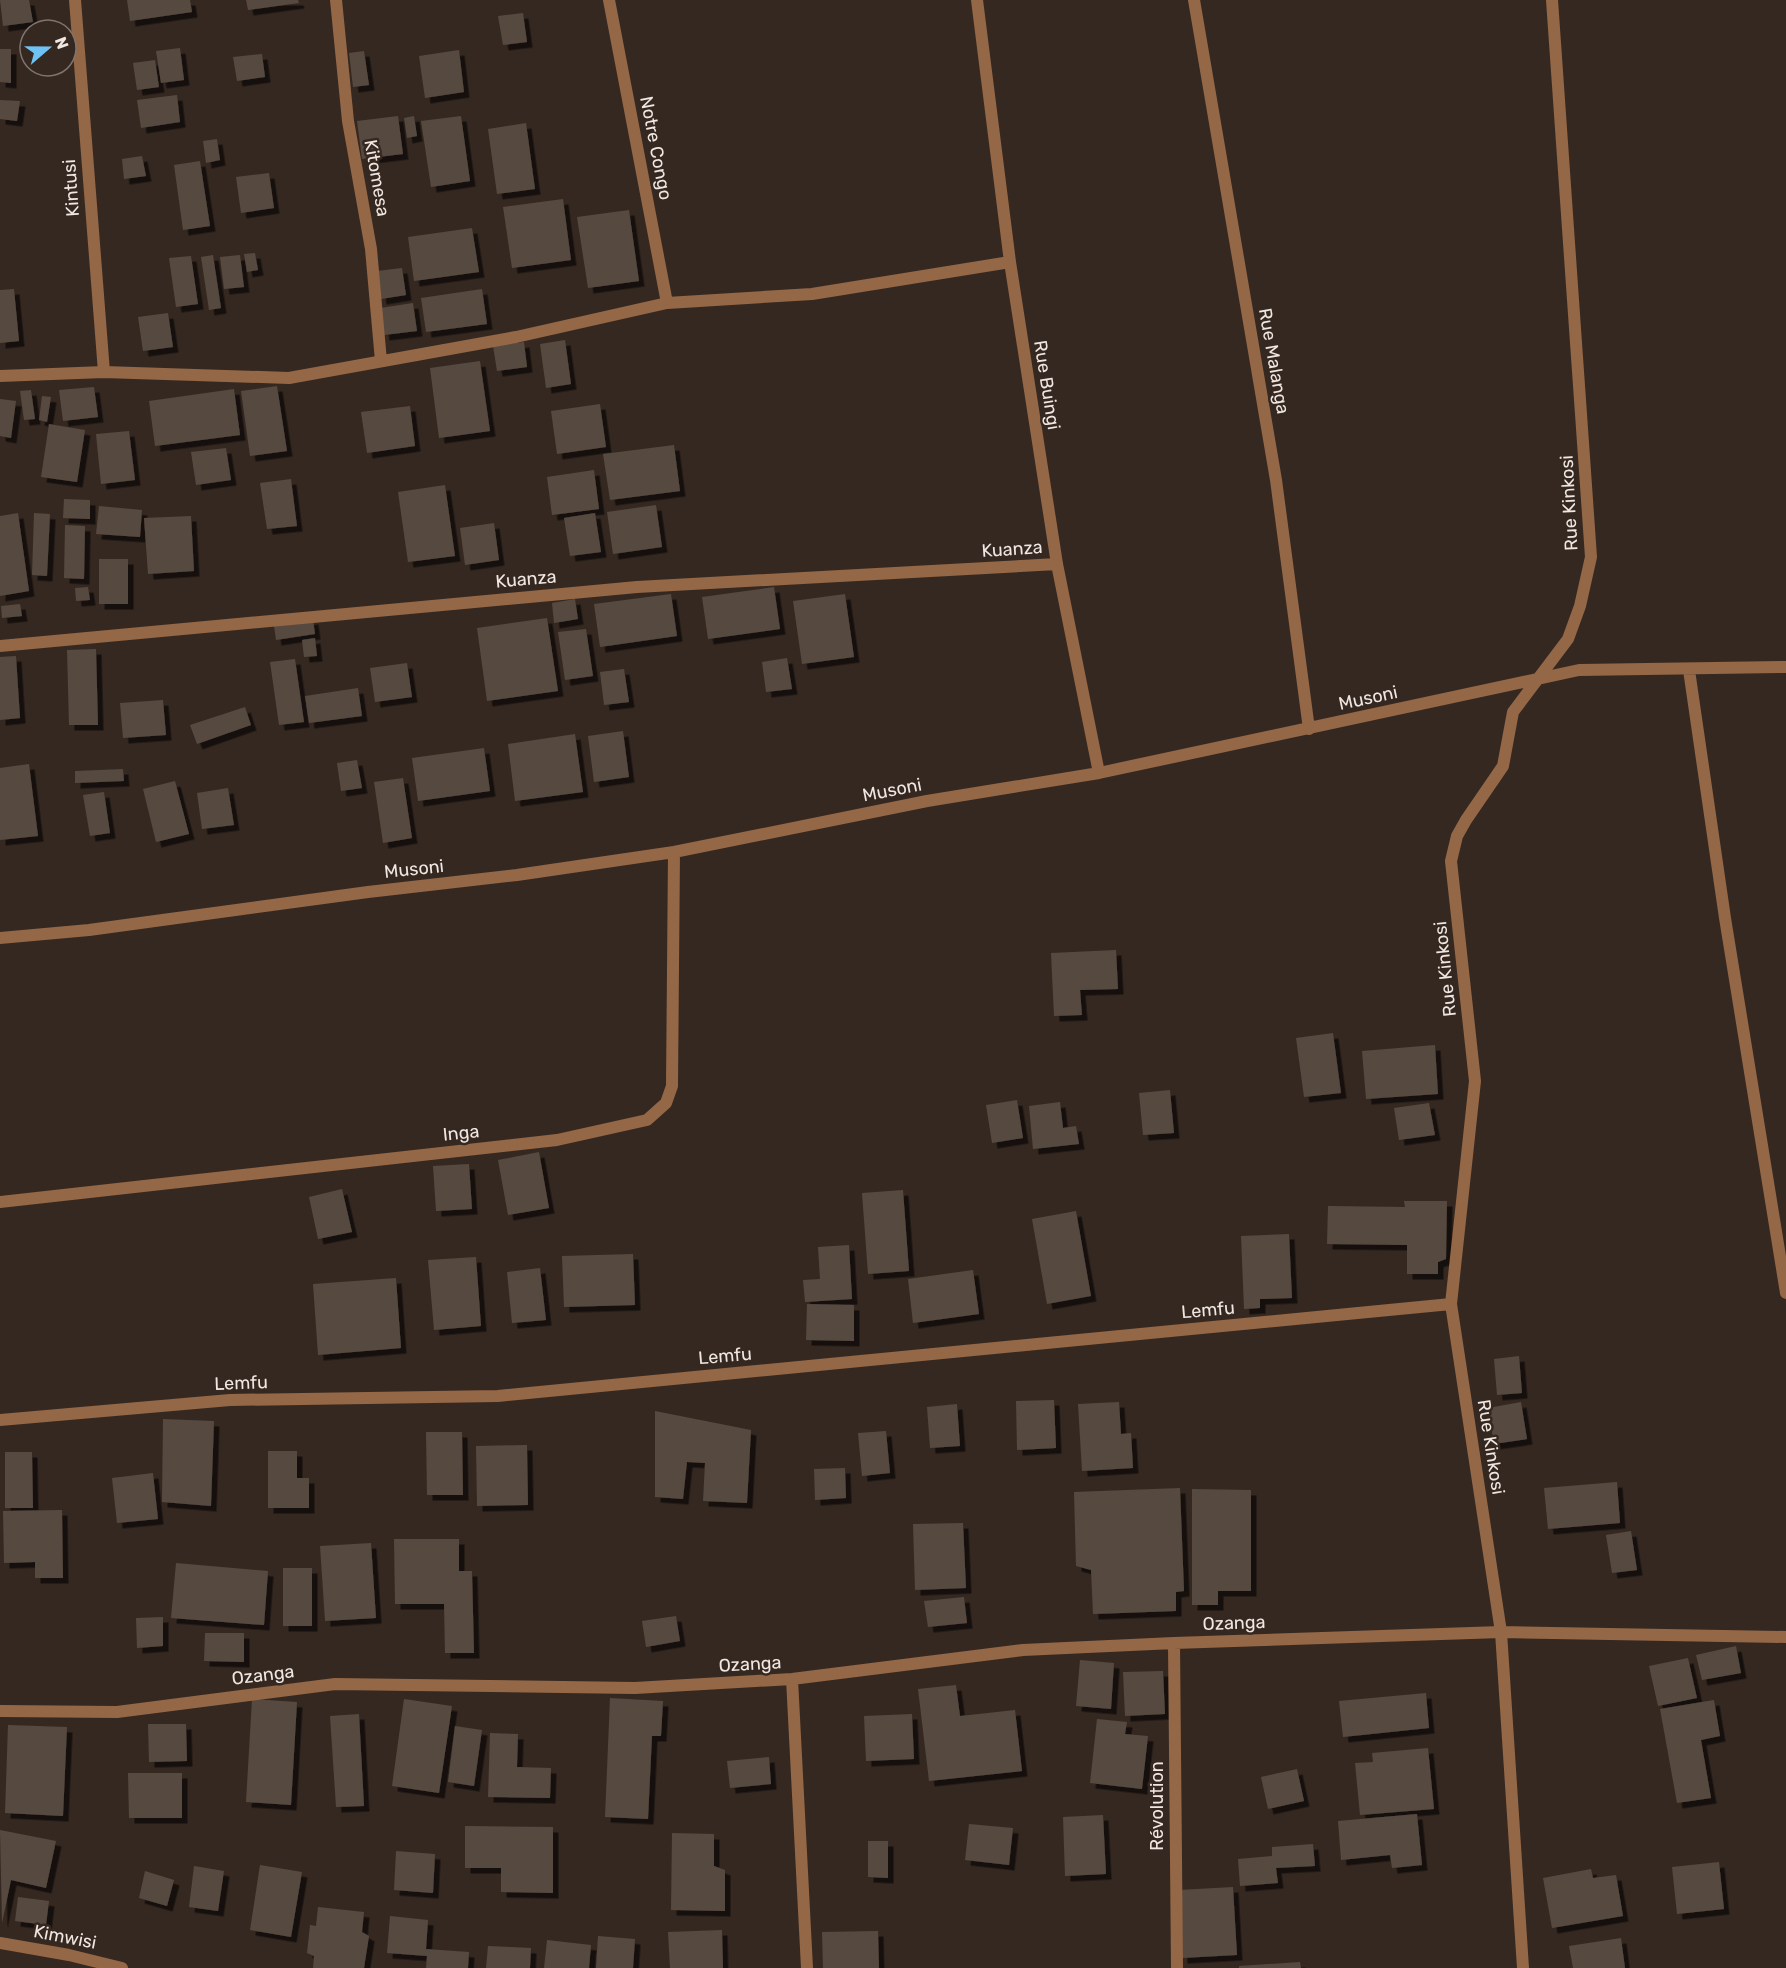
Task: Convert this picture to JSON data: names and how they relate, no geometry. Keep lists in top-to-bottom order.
{
  "streets": {
    "street": [
      "Notre Congo",
      "Kitomesa",
      "Kintusi",
      "Rue Malanga",
      "Rue Buingi",
      "Rue Kinkosi",
      "Kuanza",
      "Musoni",
      "Inga",
      "Lemfu",
      "Ozanga",
      "Révolution",
      "Kimwisi"
    ]
  },
  "crossings": [
    ["Rue Malanga", "Musoni"],
    ["Rue Buingi", "Kuanza"],
    ["Rue Buingi", "Musoni"],
    ["Rue Kinkosi", "Musoni"],
    ["Rue Kinkosi", "Lemfu"],
    ["Rue Kinkosi", "Ozanga"],
    ["Musoni", "Inga"],
    ["Ozanga", "Révolution"]
  ],
  "north": "right"
}
